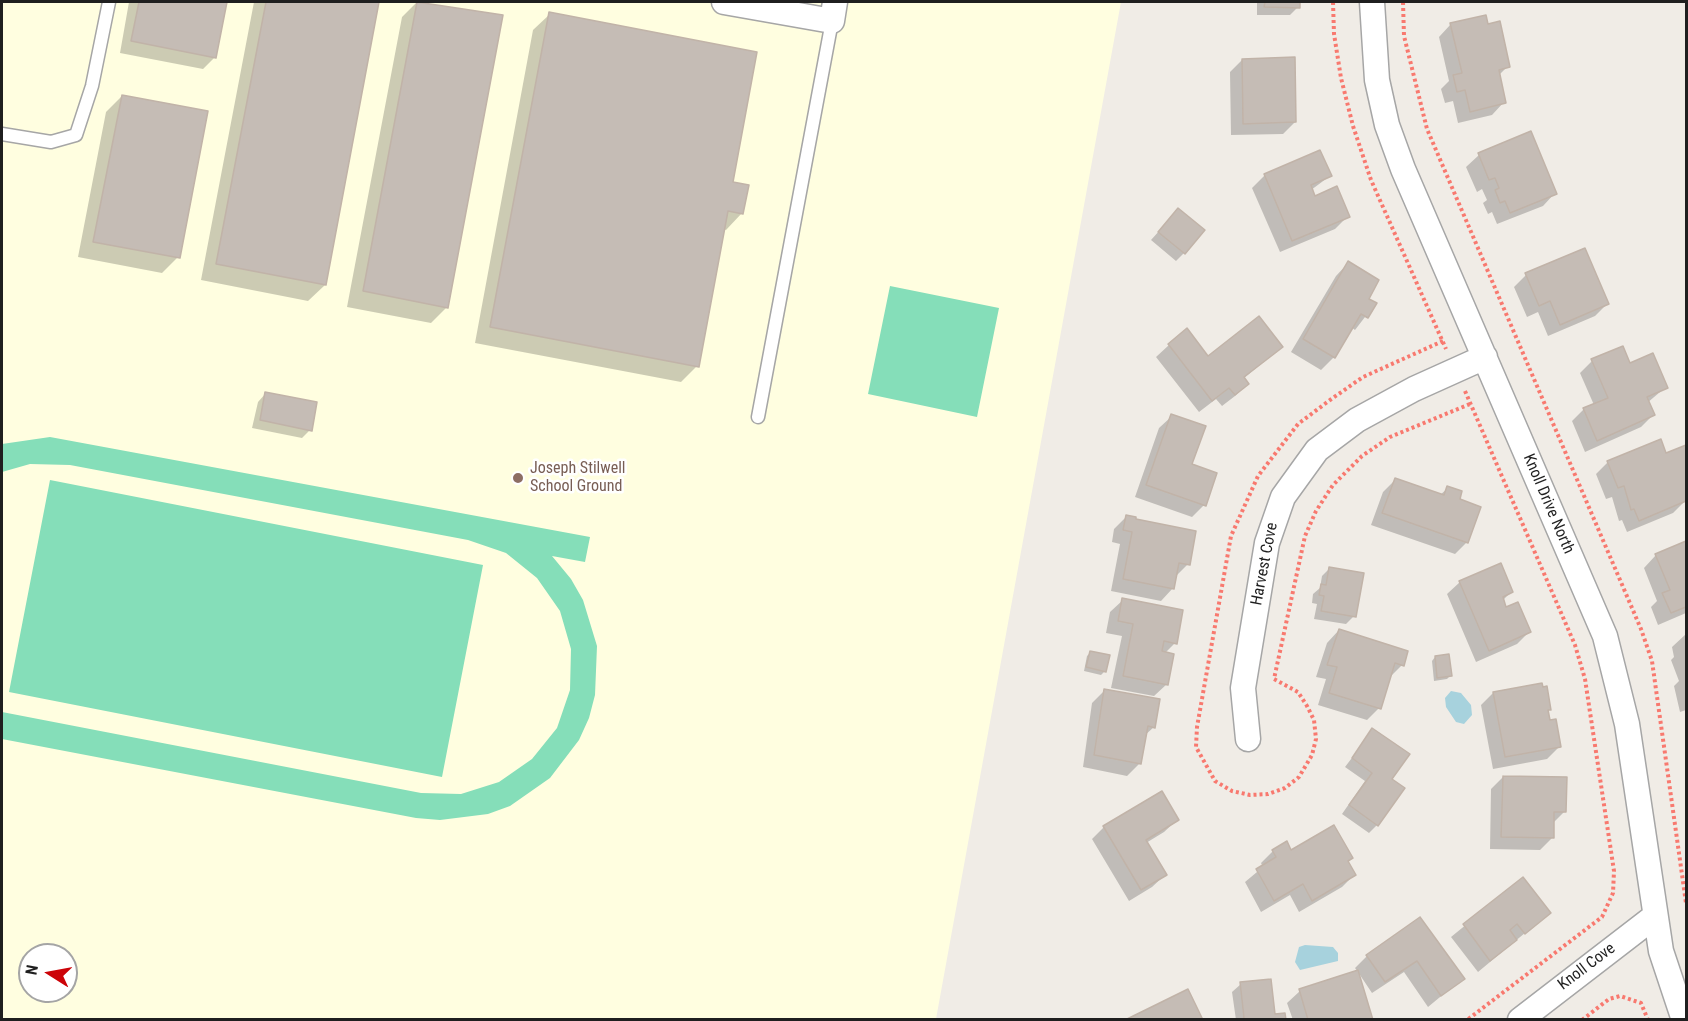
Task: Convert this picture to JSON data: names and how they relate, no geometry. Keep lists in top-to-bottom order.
{
  "streets": {
    "street": ["Knoll Drive North", "Harvest Cove", "Knoll Cove"]
  },
  "crossings": [
    ["Knoll Drive North", "Harvest Cove"],
    ["Knoll Drive North", "Knoll Cove"]
  ],
  "places": ["Joseph Stilwell School Ground"],
  "north": "left"
}
